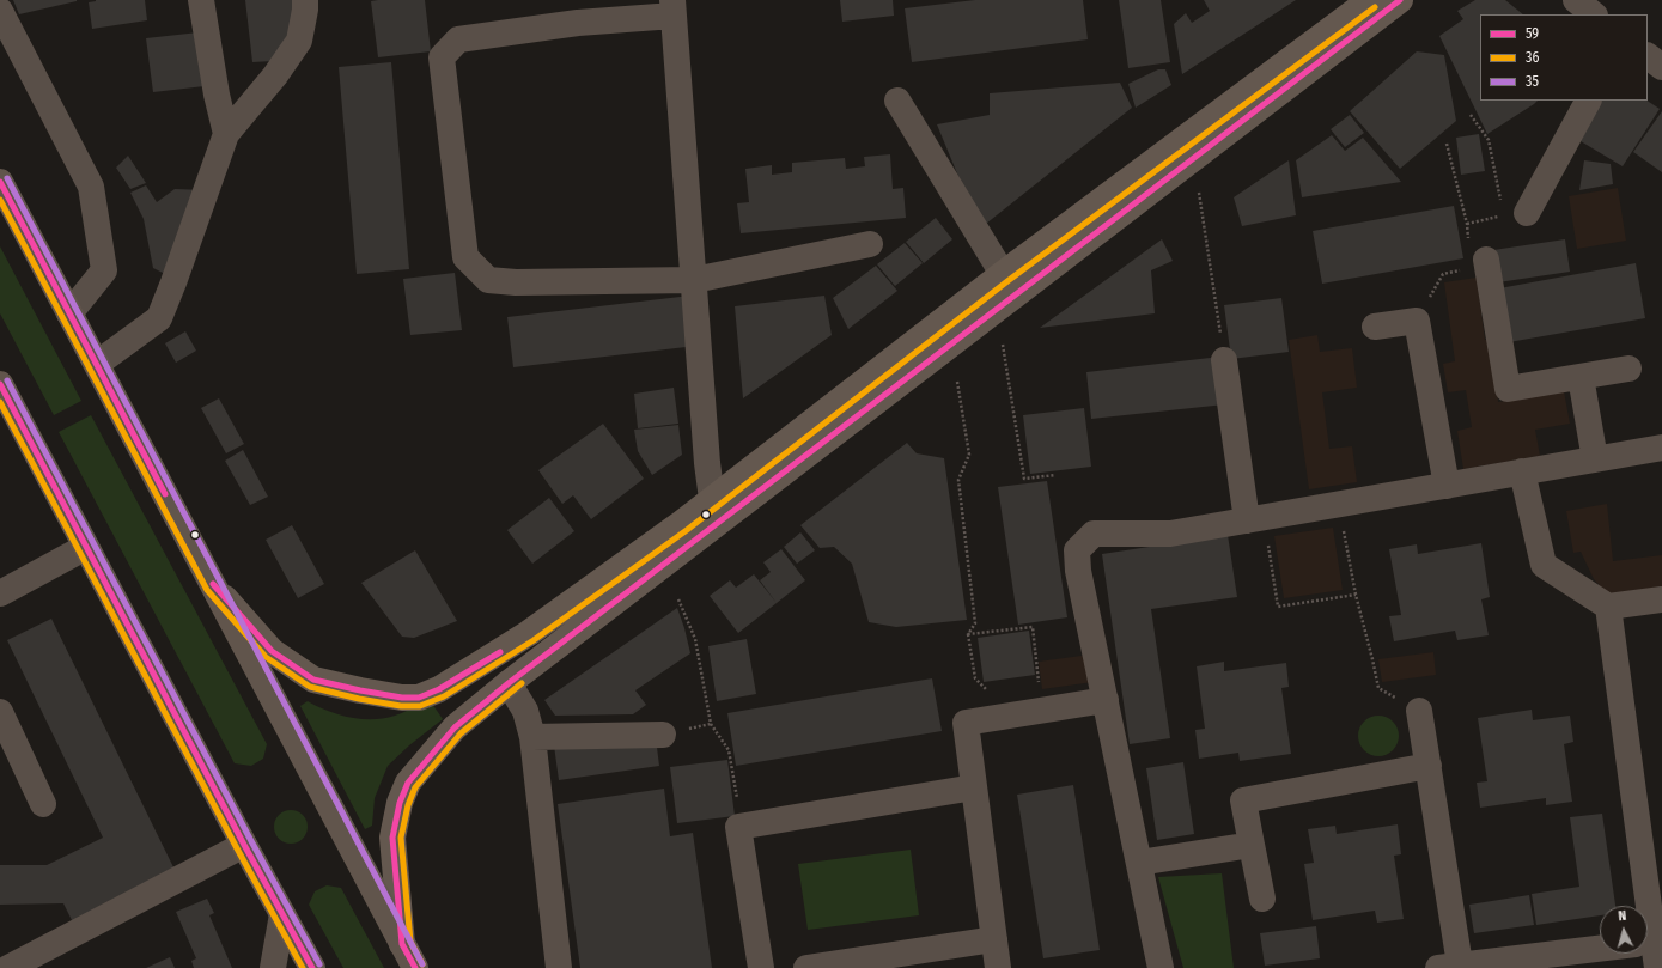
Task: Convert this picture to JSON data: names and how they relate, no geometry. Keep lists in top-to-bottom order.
{
  "lines": ["transit line 59", "transit line 36", "transit line 35"],
  "legend": ["59", "36", "35"],
  "north": "top"
}
